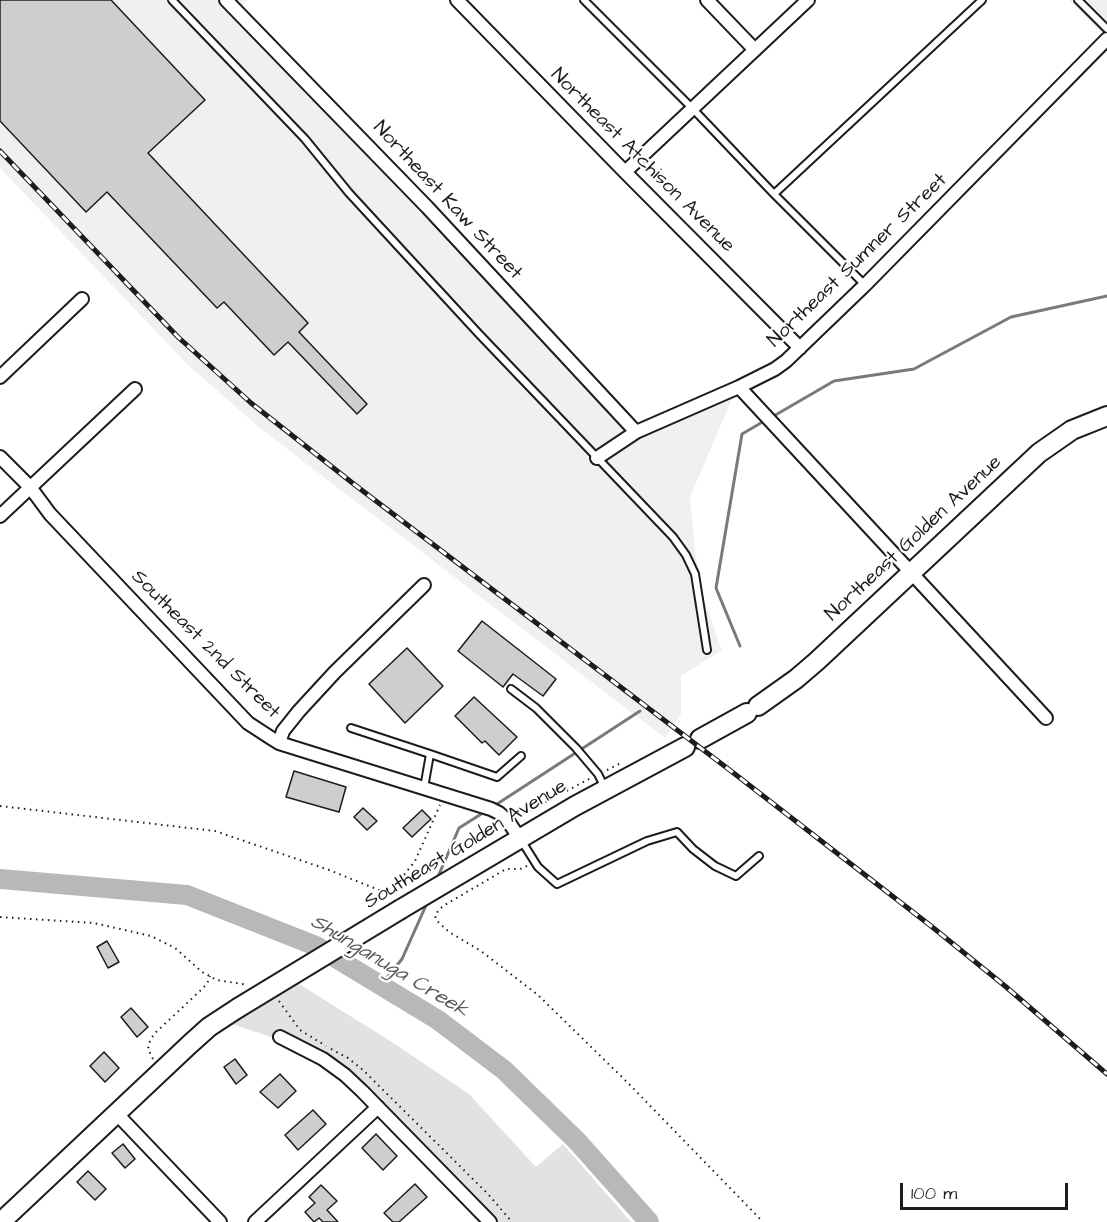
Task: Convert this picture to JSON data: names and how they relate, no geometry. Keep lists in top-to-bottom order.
{
  "streets": {
    "street": [
      "Northeast Atchison Avenue",
      "Northeast Kaw Street",
      "Northeast Sumner Street",
      "Northeast Golden Avenue",
      "Southeast 2nd Street",
      "Southeast Golden Avenue"
    ]
  },
  "crossings": [
    ["Northeast Atchison Avenue", "Northeast Sumner Street"],
    ["Northeast Kaw Street", "Northeast Sumner Street"],
    ["Northeast Golden Avenue", "Southeast Golden Avenue"],
    ["Southeast 2nd Street", "Southeast Golden Avenue"]
  ],
  "water": ["Shunganuga Creek"],
  "scale_bar": "100 m"
}
